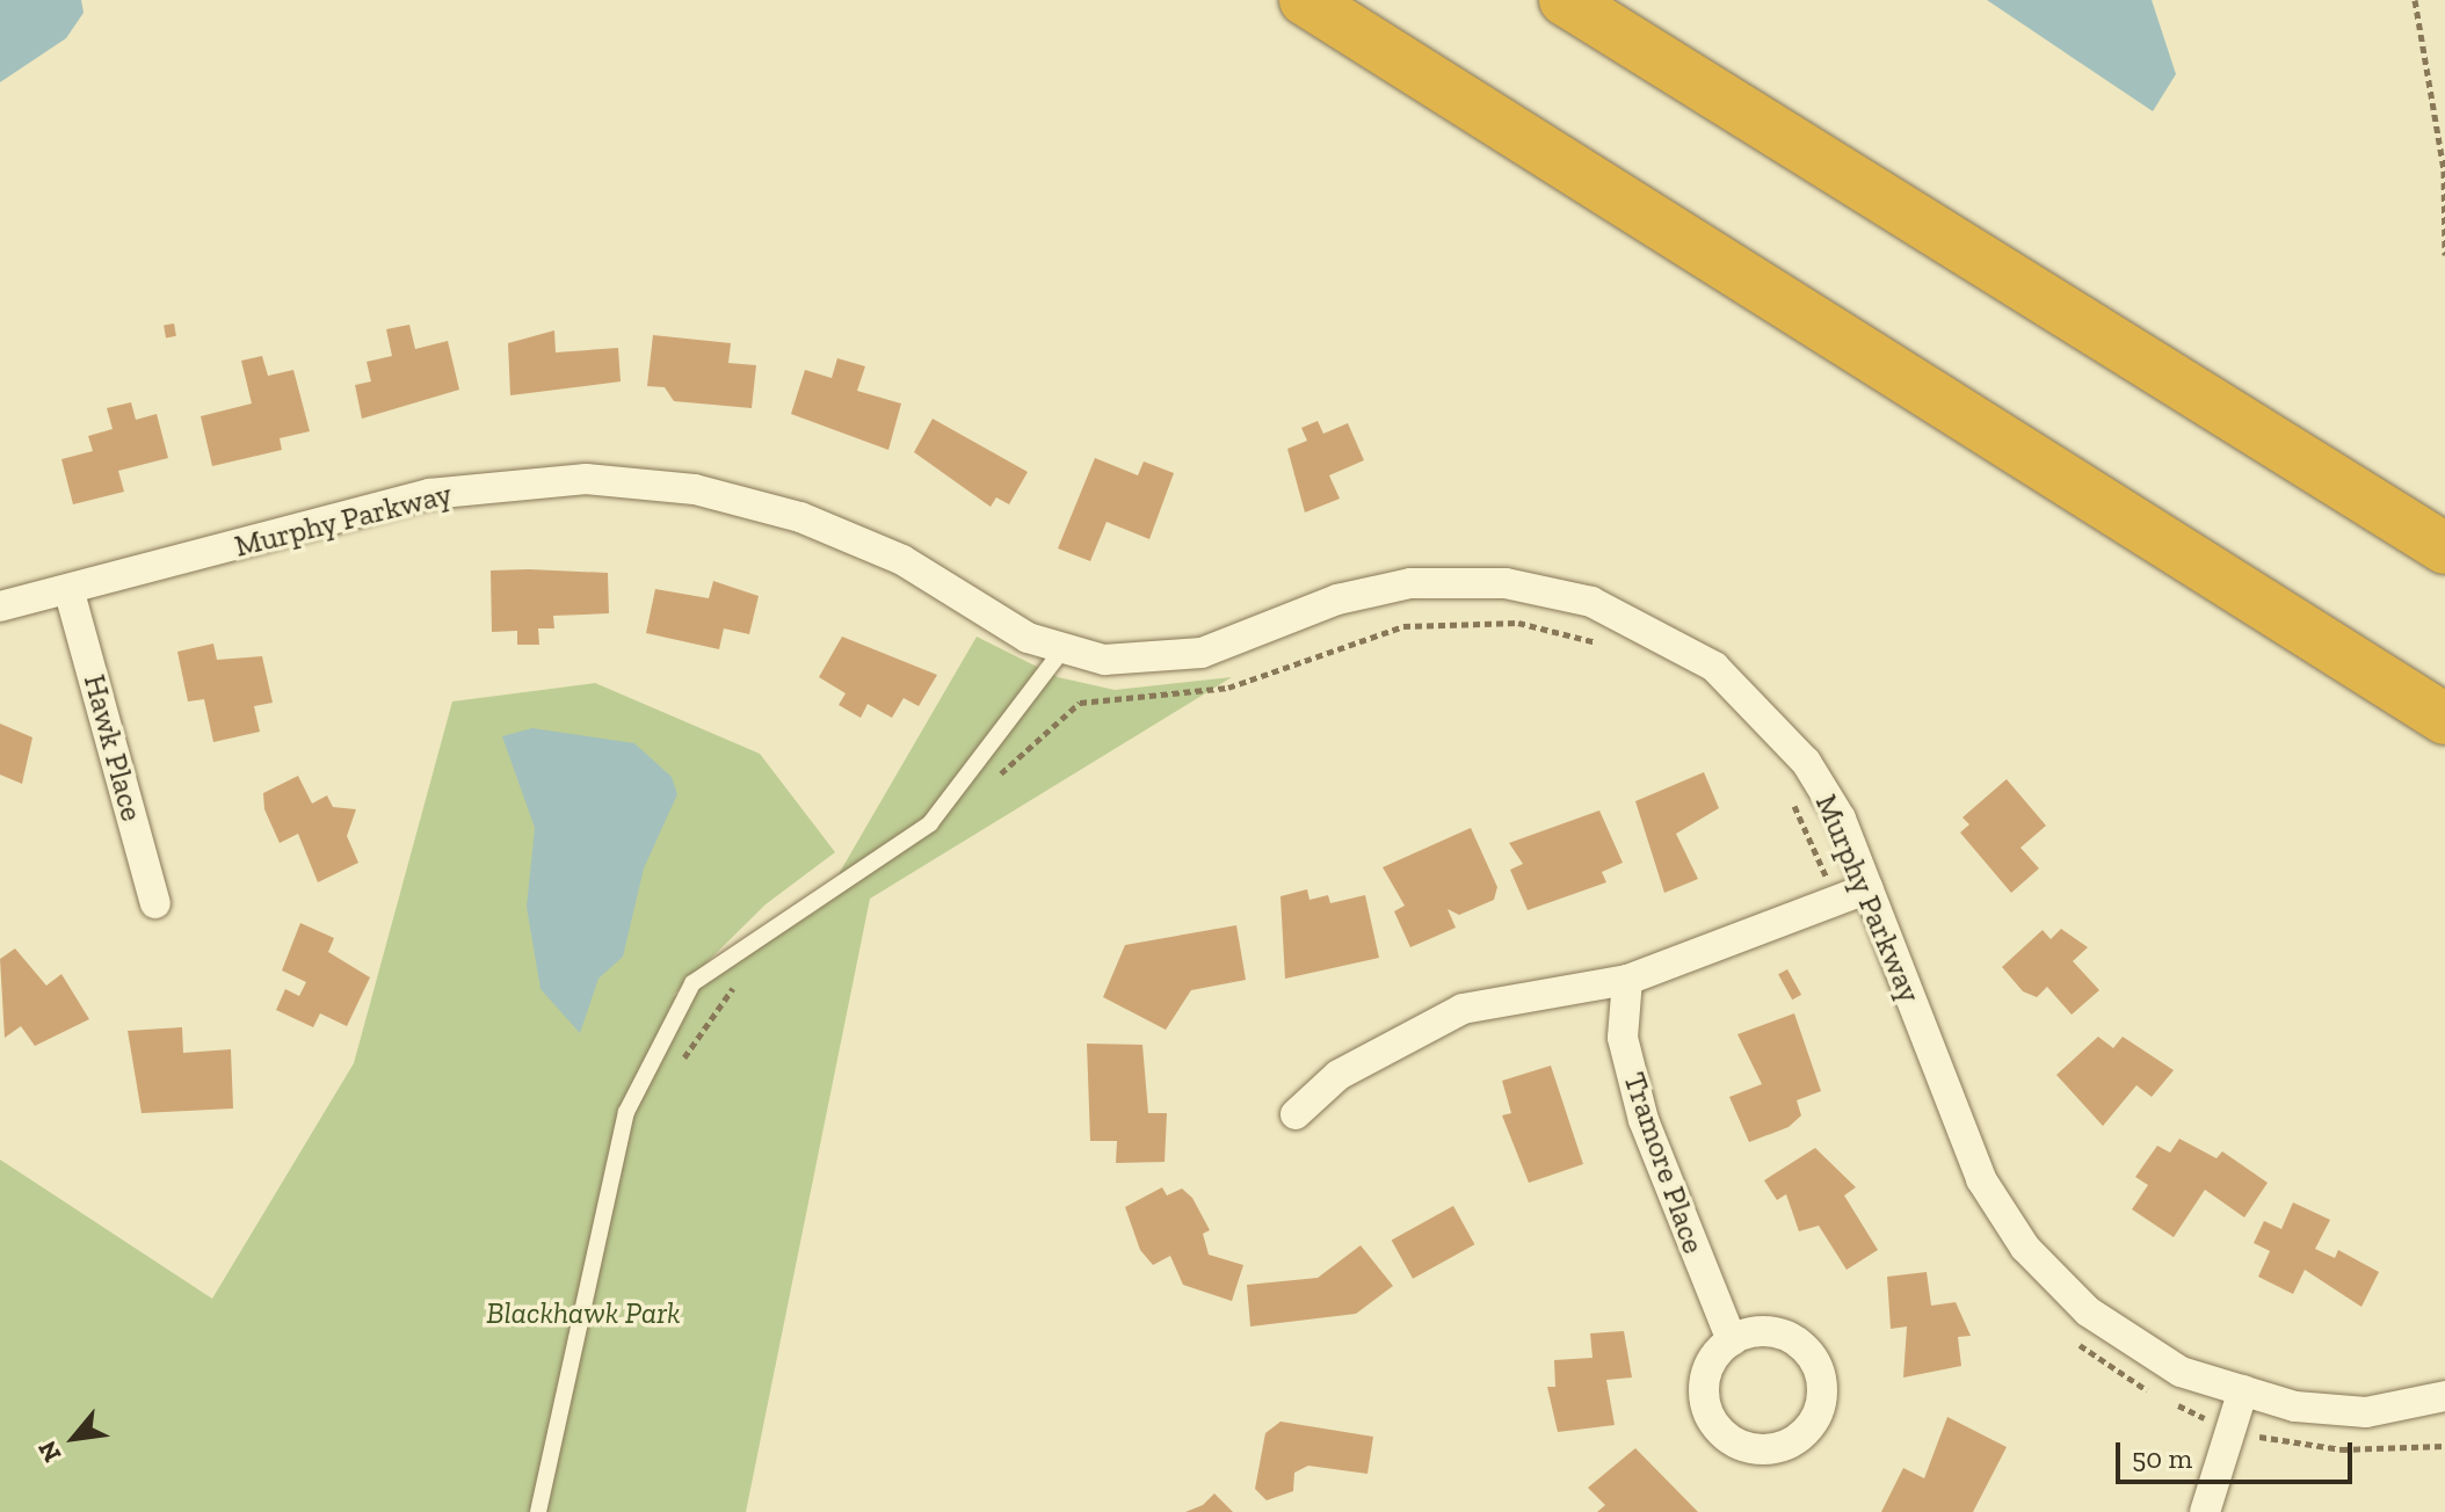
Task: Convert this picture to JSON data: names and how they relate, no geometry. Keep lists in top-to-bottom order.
{
  "streets": {
    "street": ["Murphy Parkway", "Hawk Place", "Tramore Place"]
  },
  "crossings": [
    ["Murphy Parkway", "Hawk Place"]
  ],
  "parks": ["Blackhawk Park"],
  "scale_bar": "50 m",
  "north": "bottom left"
}
